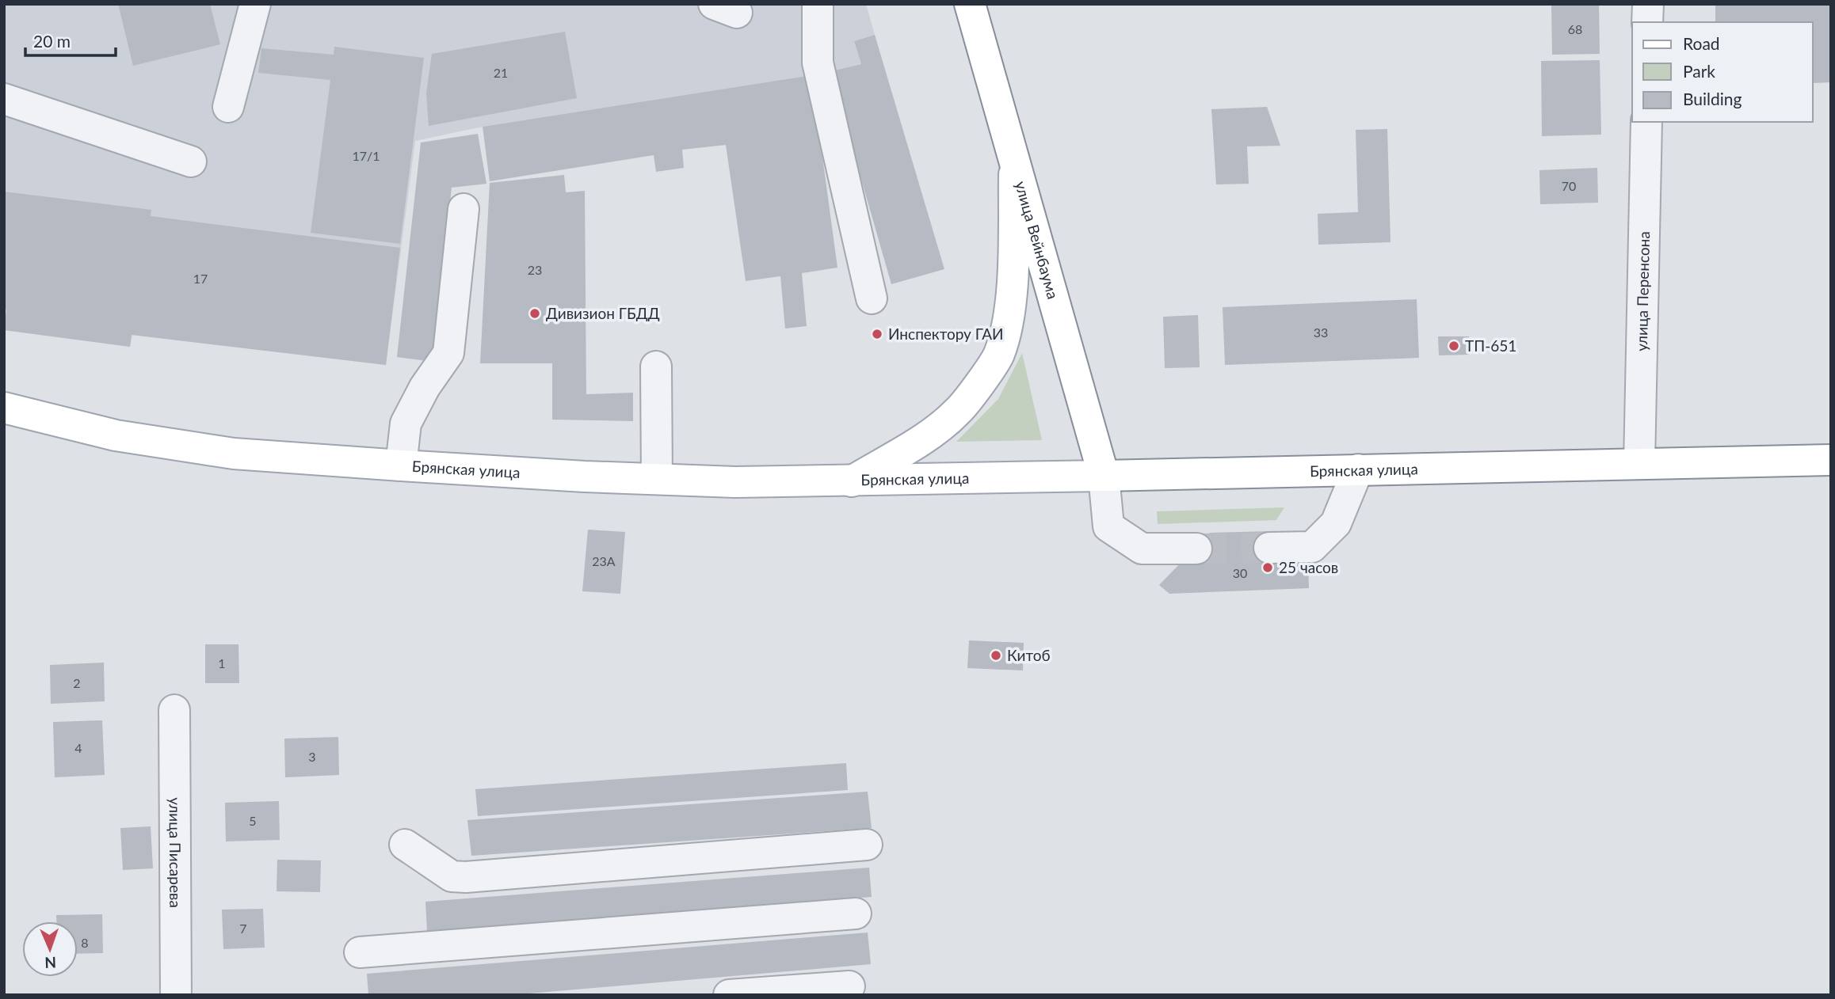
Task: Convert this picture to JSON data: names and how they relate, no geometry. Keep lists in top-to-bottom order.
{
  "streets": {
    "main road": ["улица Вейнбаума", "Брянская улица"],
    "street": ["улица Перенсона", "улица Писарева"]
  },
  "crossings": [
    ["улица Вейнбаума", "Брянская улица"],
    ["улица Перенсона", "Брянская улица"]
  ],
  "places": [
    "Дивизион ГБДД",
    "Инспектору ГАИ",
    "ТП-651",
    "25 часов",
    "Китоб"
  ],
  "house_numbers": [
    "68",
    "21",
    "17/1",
    "70",
    "23",
    "17",
    "33",
    "23А",
    "30",
    "1",
    "2",
    "4",
    "3",
    "5",
    "7",
    "8"
  ],
  "legend": ["Road", "Park", "Building"],
  "scale_bar": "20 m",
  "north": "bottom"
}
